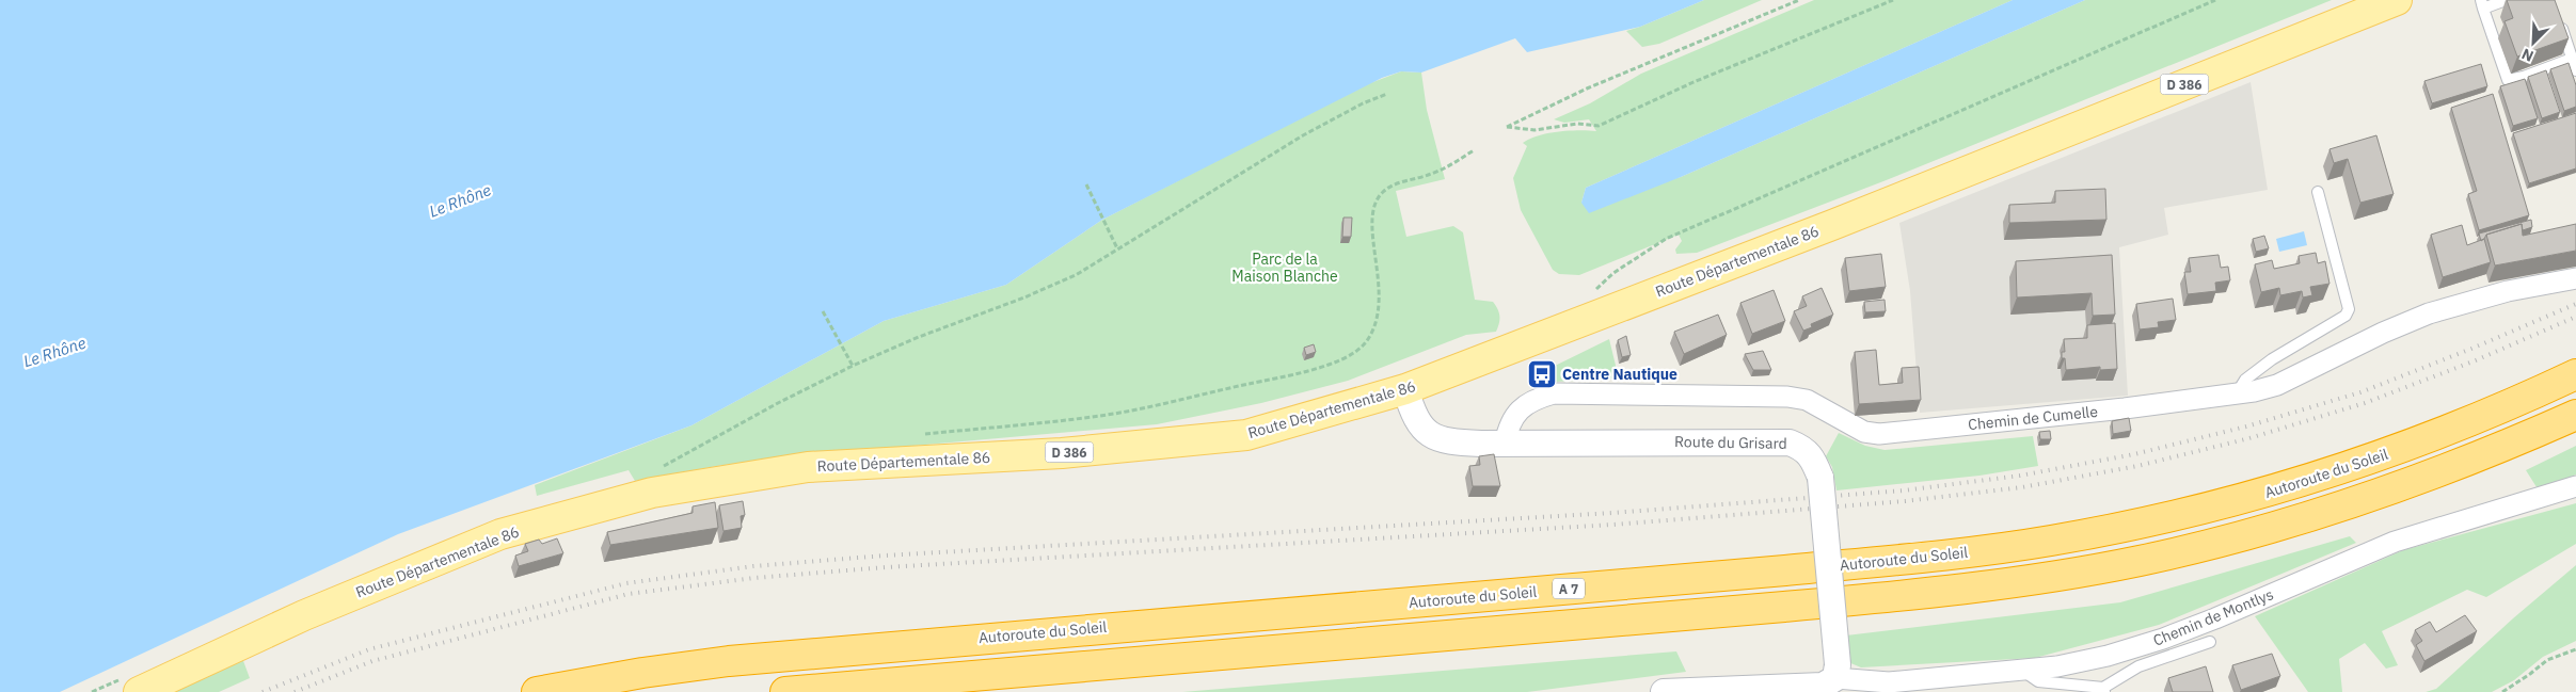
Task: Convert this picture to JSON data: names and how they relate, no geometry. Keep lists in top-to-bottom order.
{
  "streets": {
    "highway": ["Autoroute du Soleil", "A 7"],
    "main road": ["D 386", "Route Départementale 86"],
    "street": ["Chemin de Cumelle", "Route du Grisard", "Chemin de Montlys"]
  },
  "crossings": [
    ["Route Départementale 86", "Route du Grisard"],
    ["Chemin de Cumelle", "Route du Grisard"],
    ["Route du Grisard", "Chemin de Montlys"]
  ],
  "water": ["Le Rhône"],
  "parks": ["Parc de la Maison Blanche"],
  "places": {
    "bus stop": ["Centre Nautique"]
  },
  "north": "bottom left"
}
